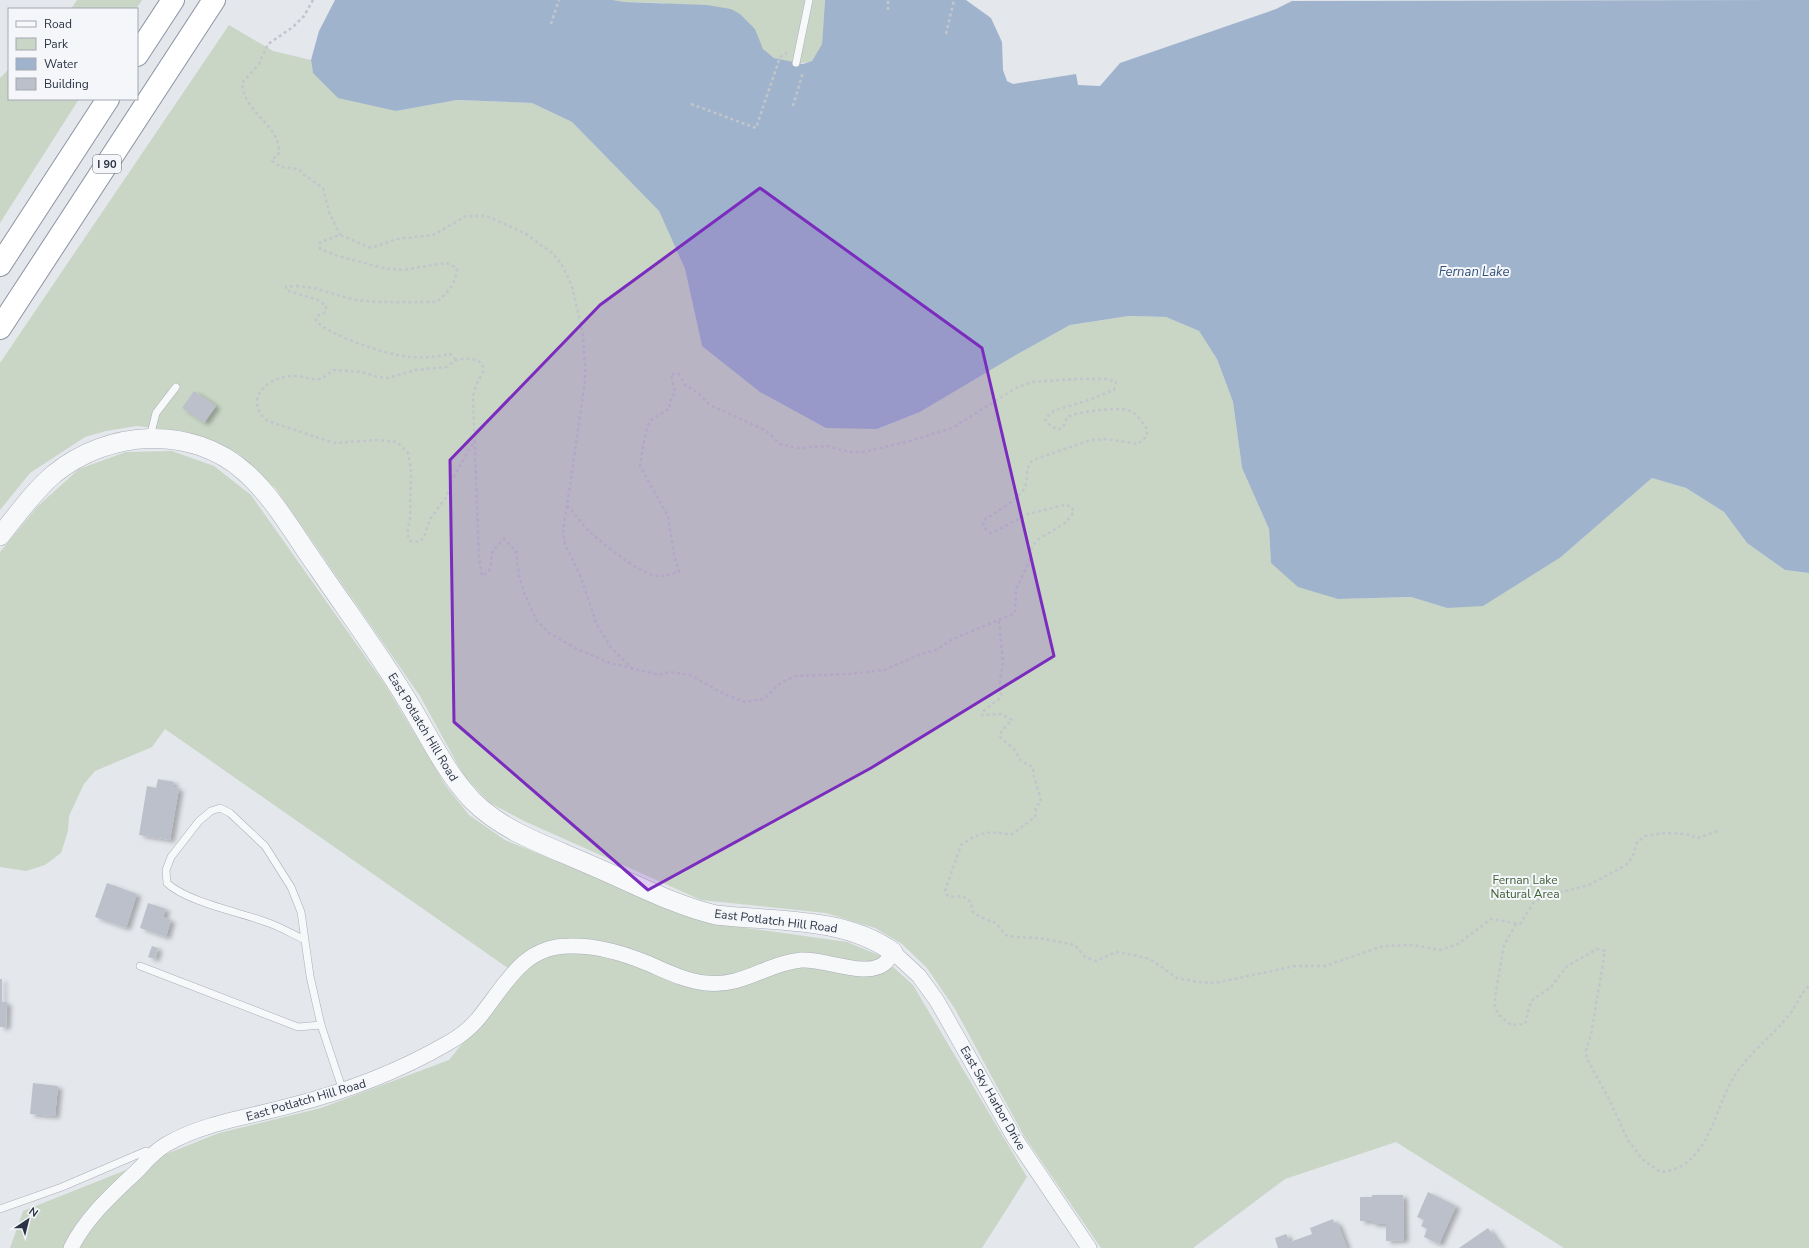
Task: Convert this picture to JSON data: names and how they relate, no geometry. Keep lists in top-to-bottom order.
{
  "streets": {
    "highway": ["I 90"],
    "street": ["East Potlatch Hill Road", "East Sky Harbor Drive"]
  },
  "crossings": [
    ["East Potlatch Hill Road", "East Sky Harbor Drive"]
  ],
  "water": ["Fernan Lake"],
  "parks": ["Fernan Lake Natural Area"],
  "legend": [
    "Road",
    "Park",
    "Water",
    "Building"
  ],
  "north": "top right"
}
